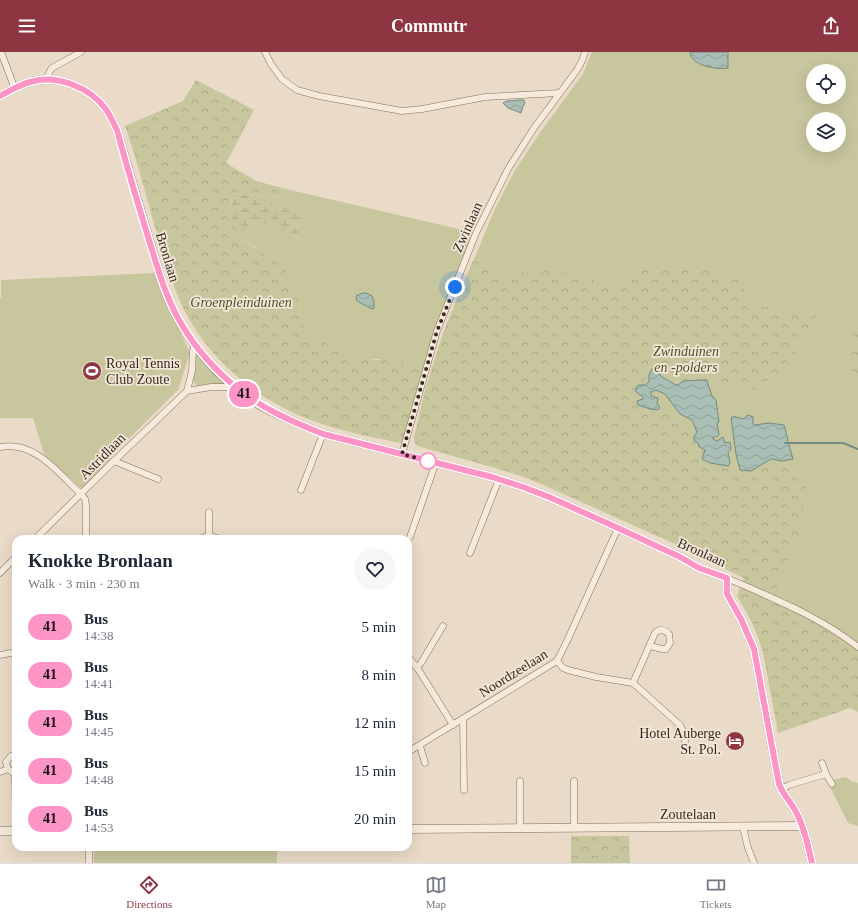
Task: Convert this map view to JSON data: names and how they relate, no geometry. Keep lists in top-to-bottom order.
{
  "streets": {
    "street": [
      "Zwinlaan",
      "Bronlaan",
      "Astridlaan",
      "Noordzeelaan",
      "Zoutelaan"
    ]
  },
  "crossings": [
    ["Zwinlaan", "Bronlaan"],
    ["Bronlaan", "Noordzeelaan"],
    ["Bronlaan", "Zoutelaan"]
  ],
  "parks": ["Groenpleinduinen", "Zwinduinen en -polders"],
  "places": {
    "sports": ["Royal Tennis Club Zoute"],
    "hotel": ["Hotel Auberge St. Pol."]
  },
  "lines": ["bus line 41"],
  "page": {
    "header": "Commutr",
    "on_map": "41",
    "heading": ["Knokke Bronlaan", "Walk · 3 min · 230 m"],
    "list": [
      {
        "mark": "41",
        "name": "Bus",
        "note": "14:38",
        "value": "5 min"
      },
      {
        "mark": "41",
        "name": "Bus",
        "note": "14:41",
        "value": "8 min"
      },
      {
        "mark": "41",
        "name": "Bus",
        "note": "14:45",
        "value": "12 min"
      },
      {
        "mark": "41",
        "name": "Bus",
        "note": "14:48",
        "value": "15 min"
      },
      {
        "mark": "41",
        "name": "Bus",
        "note": "14:53",
        "value": "20 min"
      }
    ],
    "tabs": ["Directions", "Map", "Tickets"]
  }
}
